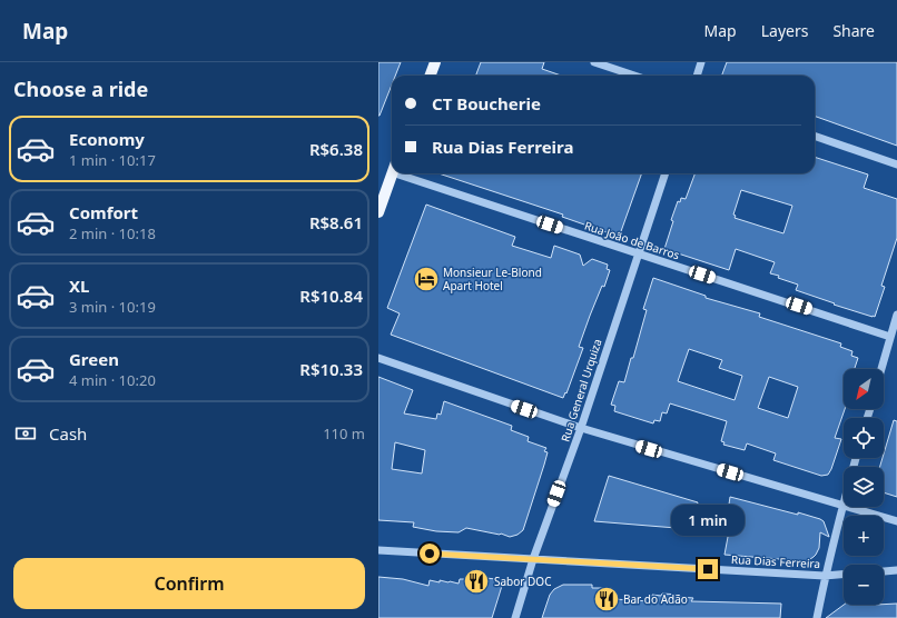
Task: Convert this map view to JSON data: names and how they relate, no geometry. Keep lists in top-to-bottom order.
{
  "streets": {
    "street": ["Rua João de Barros", "Rua General Urquiza", "Rua Dias Ferreira"]
  },
  "crossings": [
    ["Rua João de Barros", "Rua General Urquiza"],
    ["Rua General Urquiza", "Rua Dias Ferreira"]
  ],
  "places": {
    "hotel": ["Monsieur Le-Blond Apart Hotel"],
    "restaurant": ["Sabor DOC", "Bar do Adão"]
  },
  "north": "bottom left",
  "page": {
    "header": "Map",
    "nav": ["Map", "Layers", "Share"],
    "heading": "Choose a ride",
    "banner": ["CT Boucherie", "Rua Dias Ferreira"],
    "list": [
      {
        "name": "Economy",
        "note": "1 min · 10:17",
        "value": "R$6.38"
      },
      {
        "name": "Comfort",
        "note": "2 min · 10:18",
        "value": "R$8.61"
      },
      {
        "name": "XL",
        "note": "3 min · 10:19",
        "value": "R$10.84"
      },
      {
        "name": "Green",
        "note": "4 min · 10:20",
        "value": "R$10.33"
      }
    ],
    "map_buttons": ["+", "−"],
    "pay": ["Cash", "110 m"],
    "bubble": "1 min",
    "buttons": "Confirm"
  }
}
